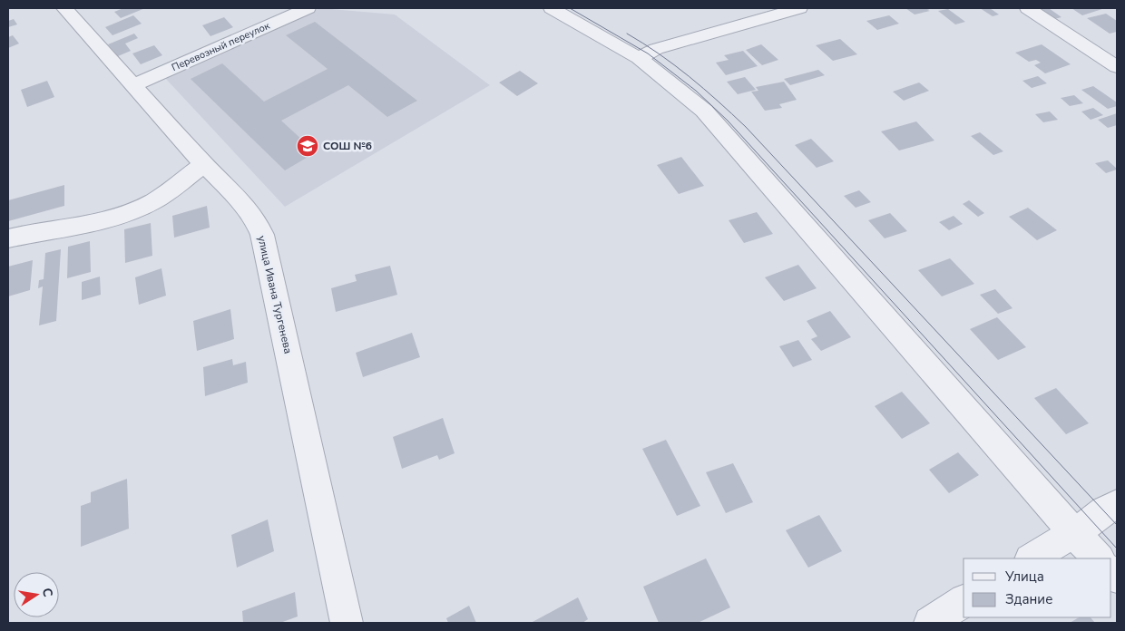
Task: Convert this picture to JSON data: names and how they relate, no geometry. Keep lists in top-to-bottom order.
{
  "streets": {
    "street": ["Перевозный переулок", "улица Ивана Тургенева"]
  },
  "crossings": [
    ["Перевозный переулок", "улица Ивана Тургенева"]
  ],
  "places": {
    "school or university": ["СОШ №6"]
  },
  "legend": ["Улица", "Здание"],
  "north": "right"
}
